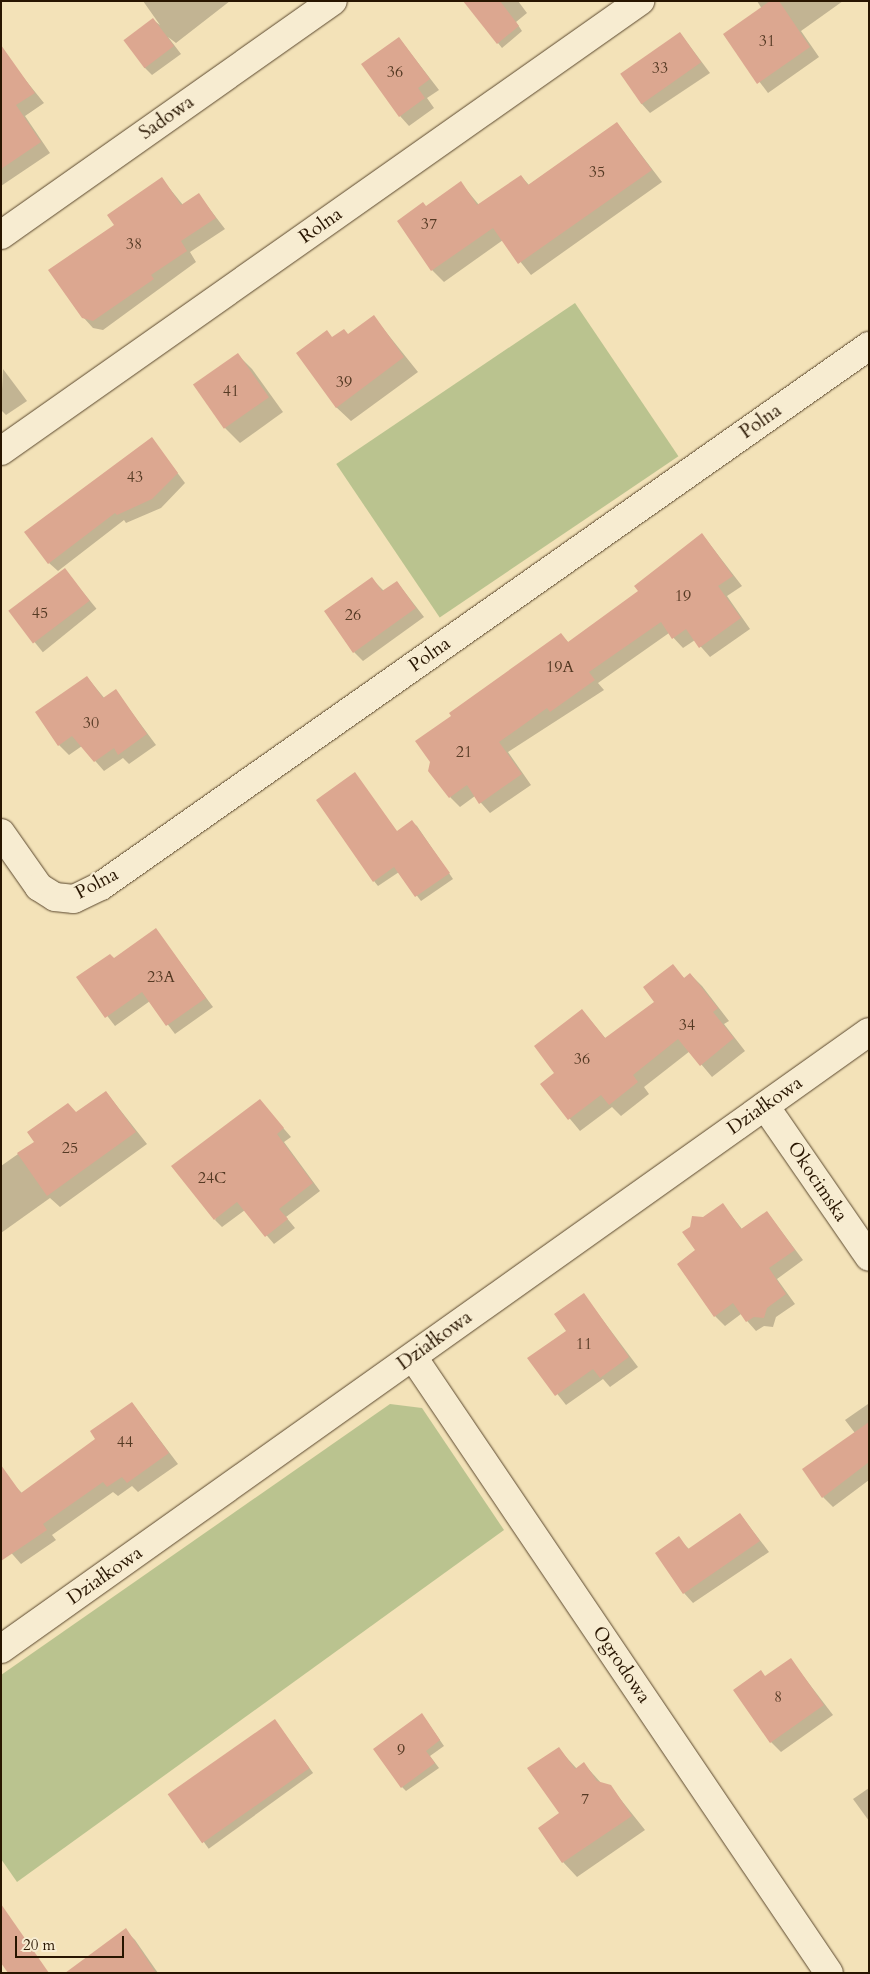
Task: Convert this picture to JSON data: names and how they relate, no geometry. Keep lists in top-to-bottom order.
{
  "streets": {
    "street": [
      "Sadowa",
      "Rolna",
      "Polna",
      "Działkowa",
      "Okocimska",
      "Ogrodowa"
    ]
  },
  "crossings": [
    ["Działkowa", "Okocimska"],
    ["Działkowa", "Ogrodowa"]
  ],
  "house_numbers": [
    "31",
    "33",
    "36",
    "35",
    "37",
    "38",
    "39",
    "41",
    "43",
    "19",
    "45",
    "26",
    "19A",
    "30",
    "21",
    "23A",
    "34",
    "36",
    "25",
    "24C",
    "11",
    "44",
    "8",
    "9",
    "7"
  ],
  "scale_bar": "20 m"
}
